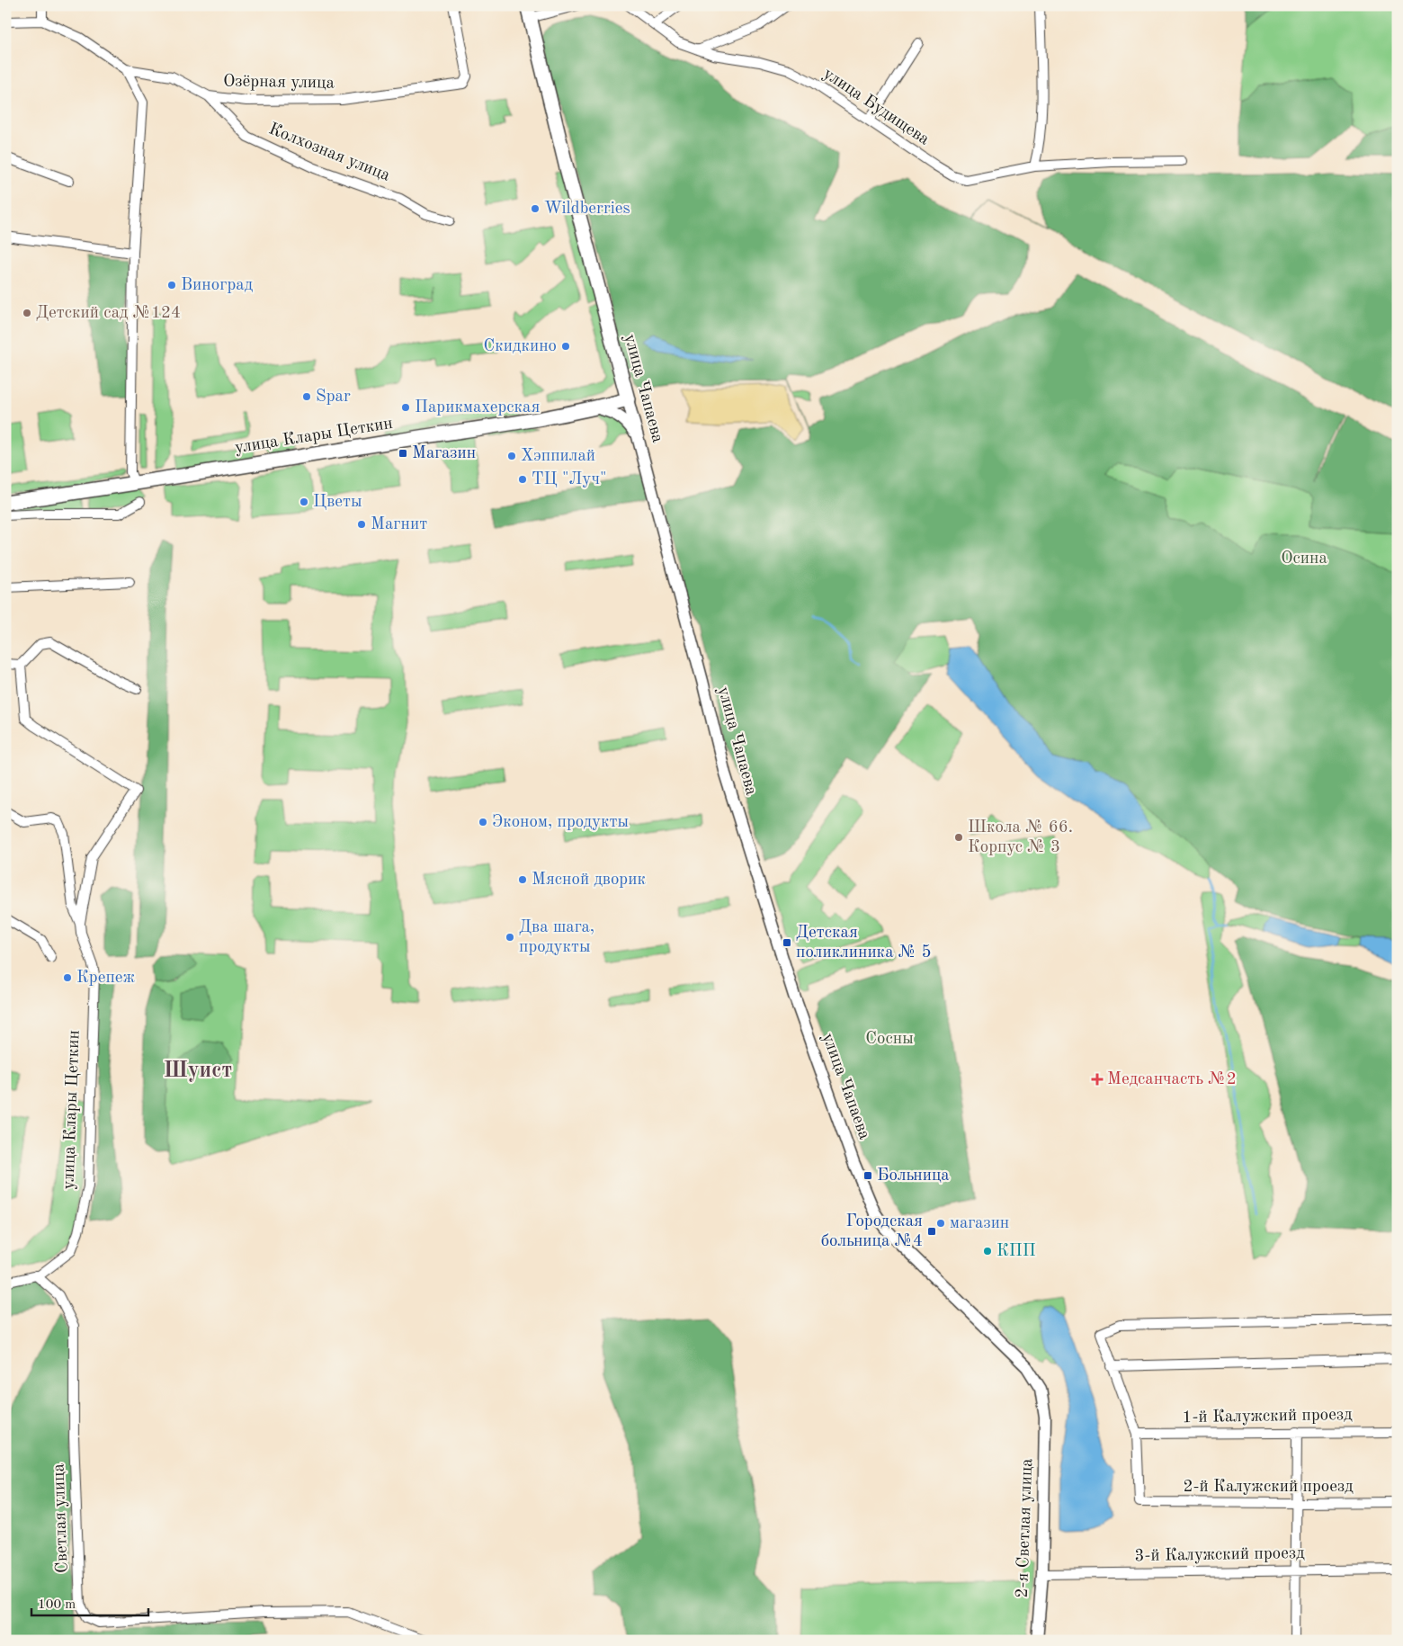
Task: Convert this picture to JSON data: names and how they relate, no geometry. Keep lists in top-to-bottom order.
{
  "streets": {
    "main road": ["улица Чапаева", "улица Клары Цеткин"],
    "street": [
      "Озёрная улица",
      "улица Будищева",
      "Колхозная улица",
      "1-й Калужский проезд",
      "2-й Калужский проезд",
      "Светлая улица",
      "2-я Светлая улица",
      "3-й Калужский проезд"
    ]
  },
  "crossings": [
    ["Озёрная улица", "Колхозная улица"],
    ["улица Чапаева", "улица Клары Цеткин"],
    ["улица Чапаева", "2-я Светлая улица"],
    ["улица Клары Цеткин", "Светлая улица"],
    ["1-й Калужский проезд", "2-й Калужский проезд"],
    ["2-я Светлая улица", "3-й Калужский проезд"]
  ],
  "districts": ["Шуист"],
  "parks": ["Осина", "Сосны"],
  "places": {
    "other": [
      "Wildberries",
      "Виноград",
      "Детский сад №124",
      "Скидкино",
      "Spar",
      "Парикмахерская",
      "Хэппилай",
      "ТЦ \"Луч\"",
      "Цветы",
      "Магнит",
      "Эконом, продукты",
      "Школа № 66. Корпус № 3",
      "Мясной дворик",
      "Два шага, продукты",
      "Крепеж",
      "магазин",
      "КПП"
    ],
    "transit": [
      "Магазин",
      "Детская поликлиника № 5",
      "Больница",
      "Городская больница №4"
    ],
    "health": ["Медсанчасть №2"]
  },
  "scale_bar": "100 m"
}
